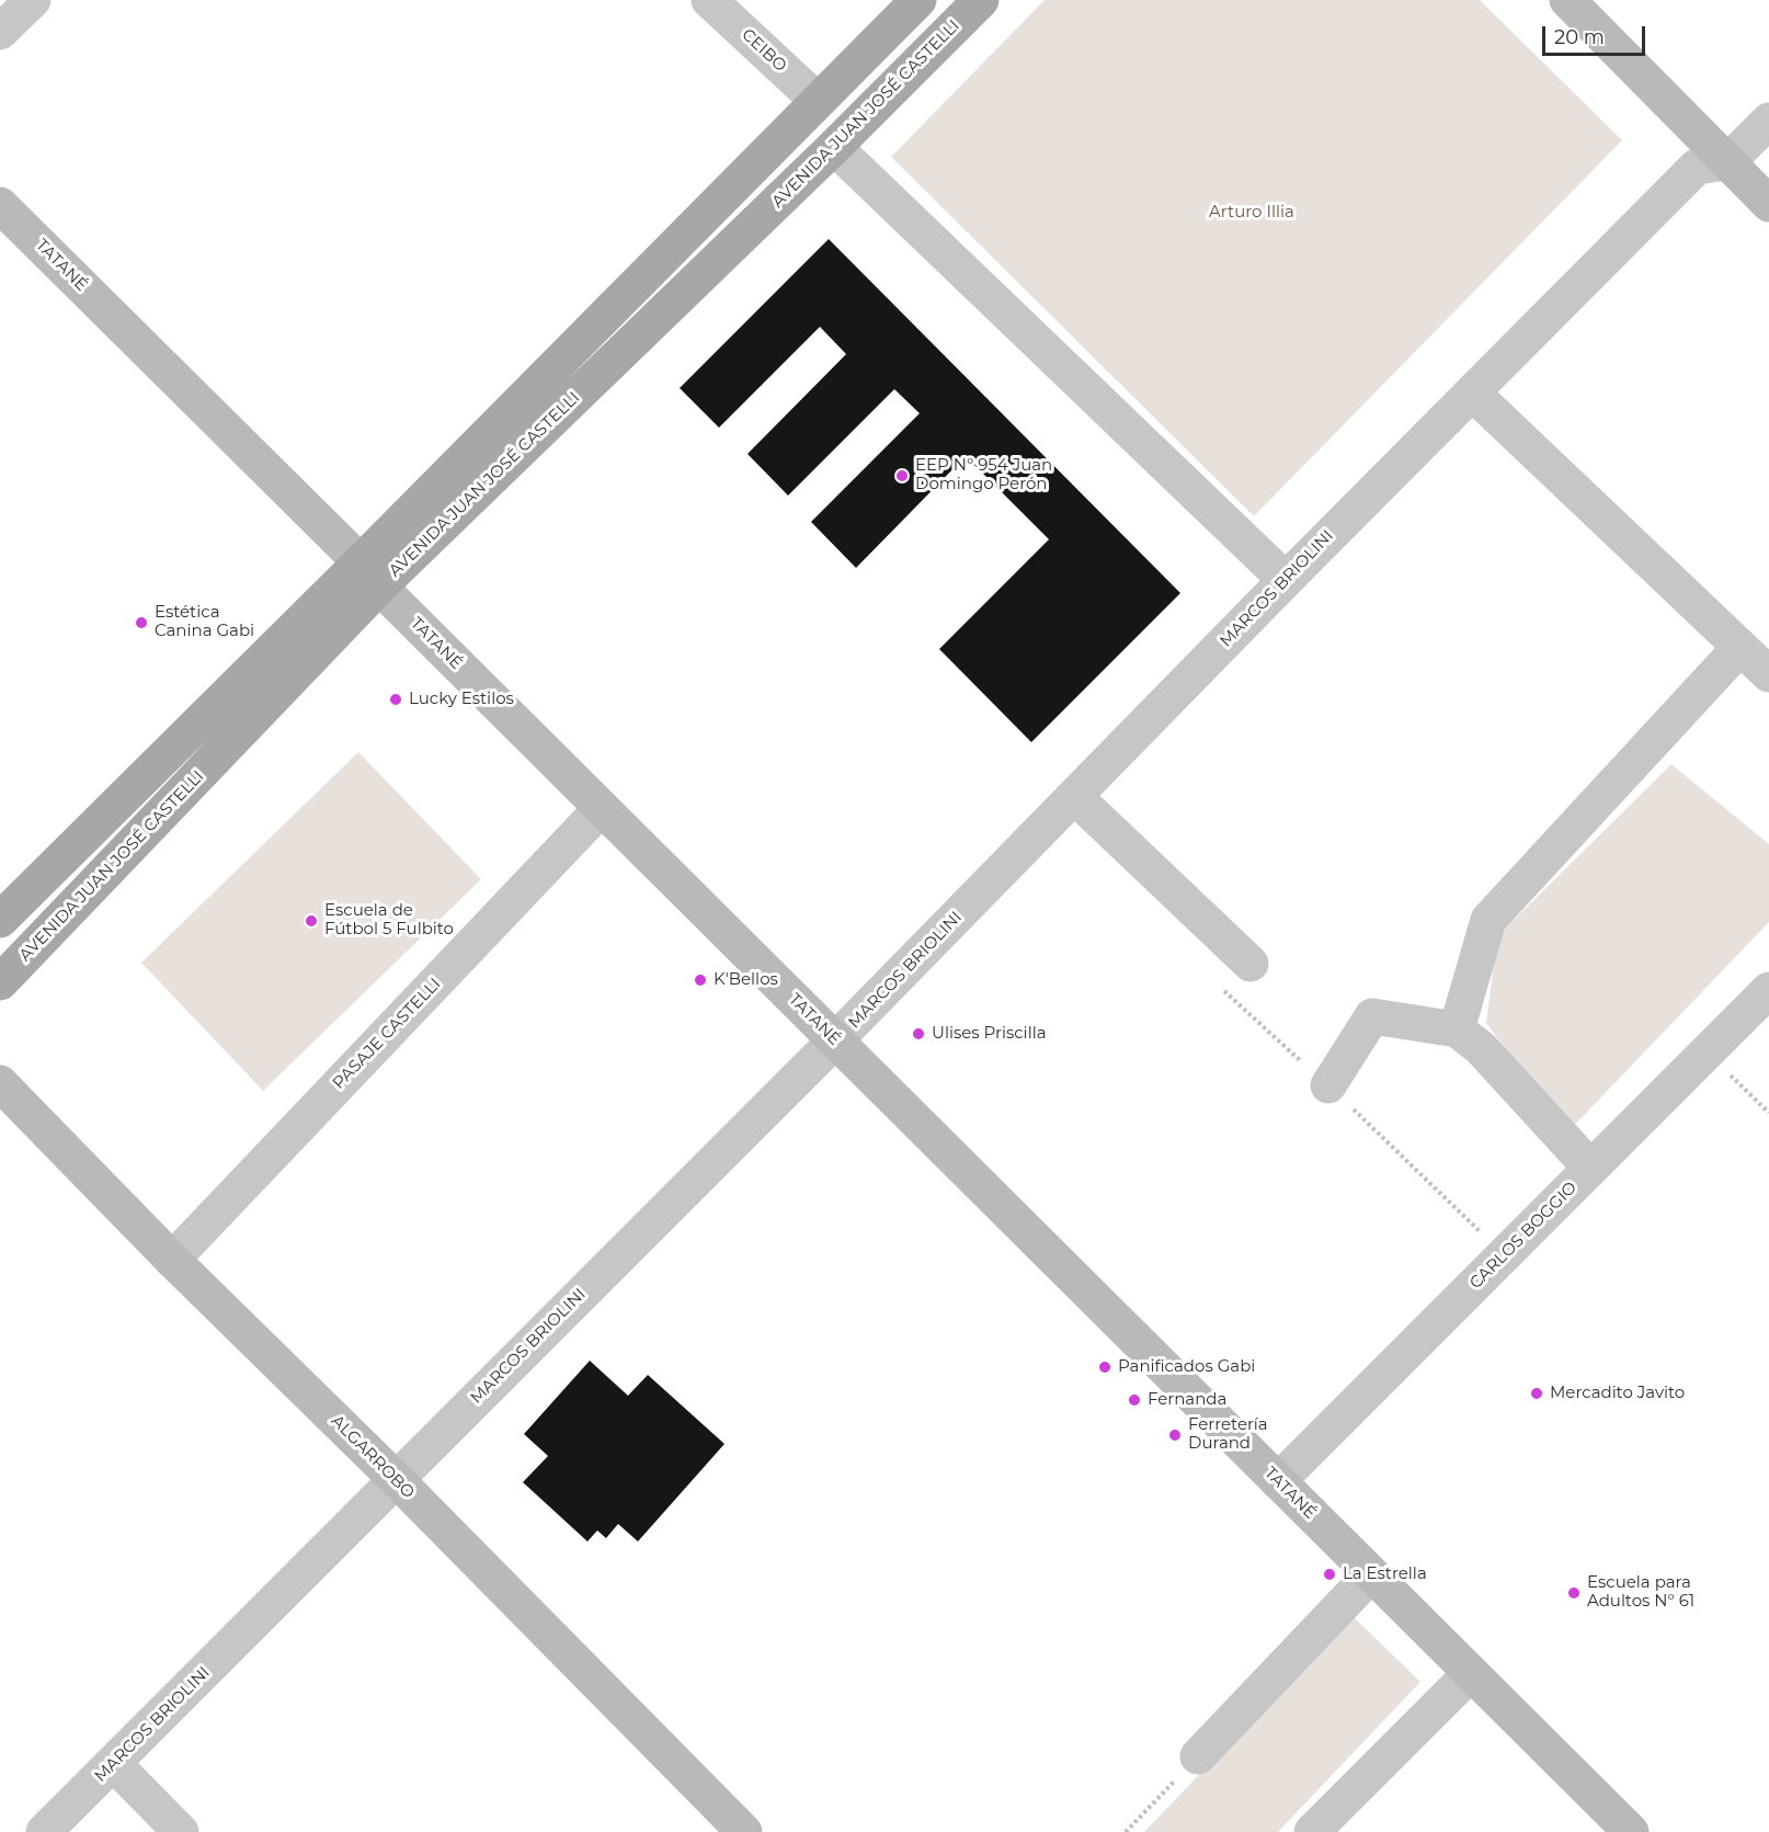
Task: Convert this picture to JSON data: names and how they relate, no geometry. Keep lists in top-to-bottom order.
{
  "streets": {
    "main road": ["AVENIDA JUAN JOSÉ CASTELLI"],
    "street": [
      "CEIBO",
      "TATANÉ",
      "MARCOS BRIOLINI",
      "PASAJE CASTELLI",
      "CARLOS BOGGIO",
      "ALGARROBO"
    ]
  },
  "crossings": [
    ["CEIBO", "AVENIDA JUAN JOSÉ CASTELLI"],
    ["AVENIDA JUAN JOSÉ CASTELLI", "TATANÉ"],
    ["TATANÉ", "MARCOS BRIOLINI"],
    ["TATANÉ", "PASAJE CASTELLI"],
    ["TATANÉ", "CARLOS BOGGIO"],
    ["MARCOS BRIOLINI", "ALGARROBO"],
    ["PASAJE CASTELLI", "ALGARROBO"]
  ],
  "parks": ["Arturo Illia"],
  "places": [
    "EEP N° 954 Juan Domingo Perón",
    "Estética Canina Gabi",
    "Lucky Estilos",
    "Escuela de Fútbol 5 Fulbito",
    "K'Bellos",
    "Ulises Priscilla",
    "Panificados Gabi",
    "Mercadito Javito",
    "Fernanda",
    "Ferretería Durand",
    "La Estrella",
    "Escuela para Adultos N° 61"
  ],
  "scale_bar": "20 m"
}
